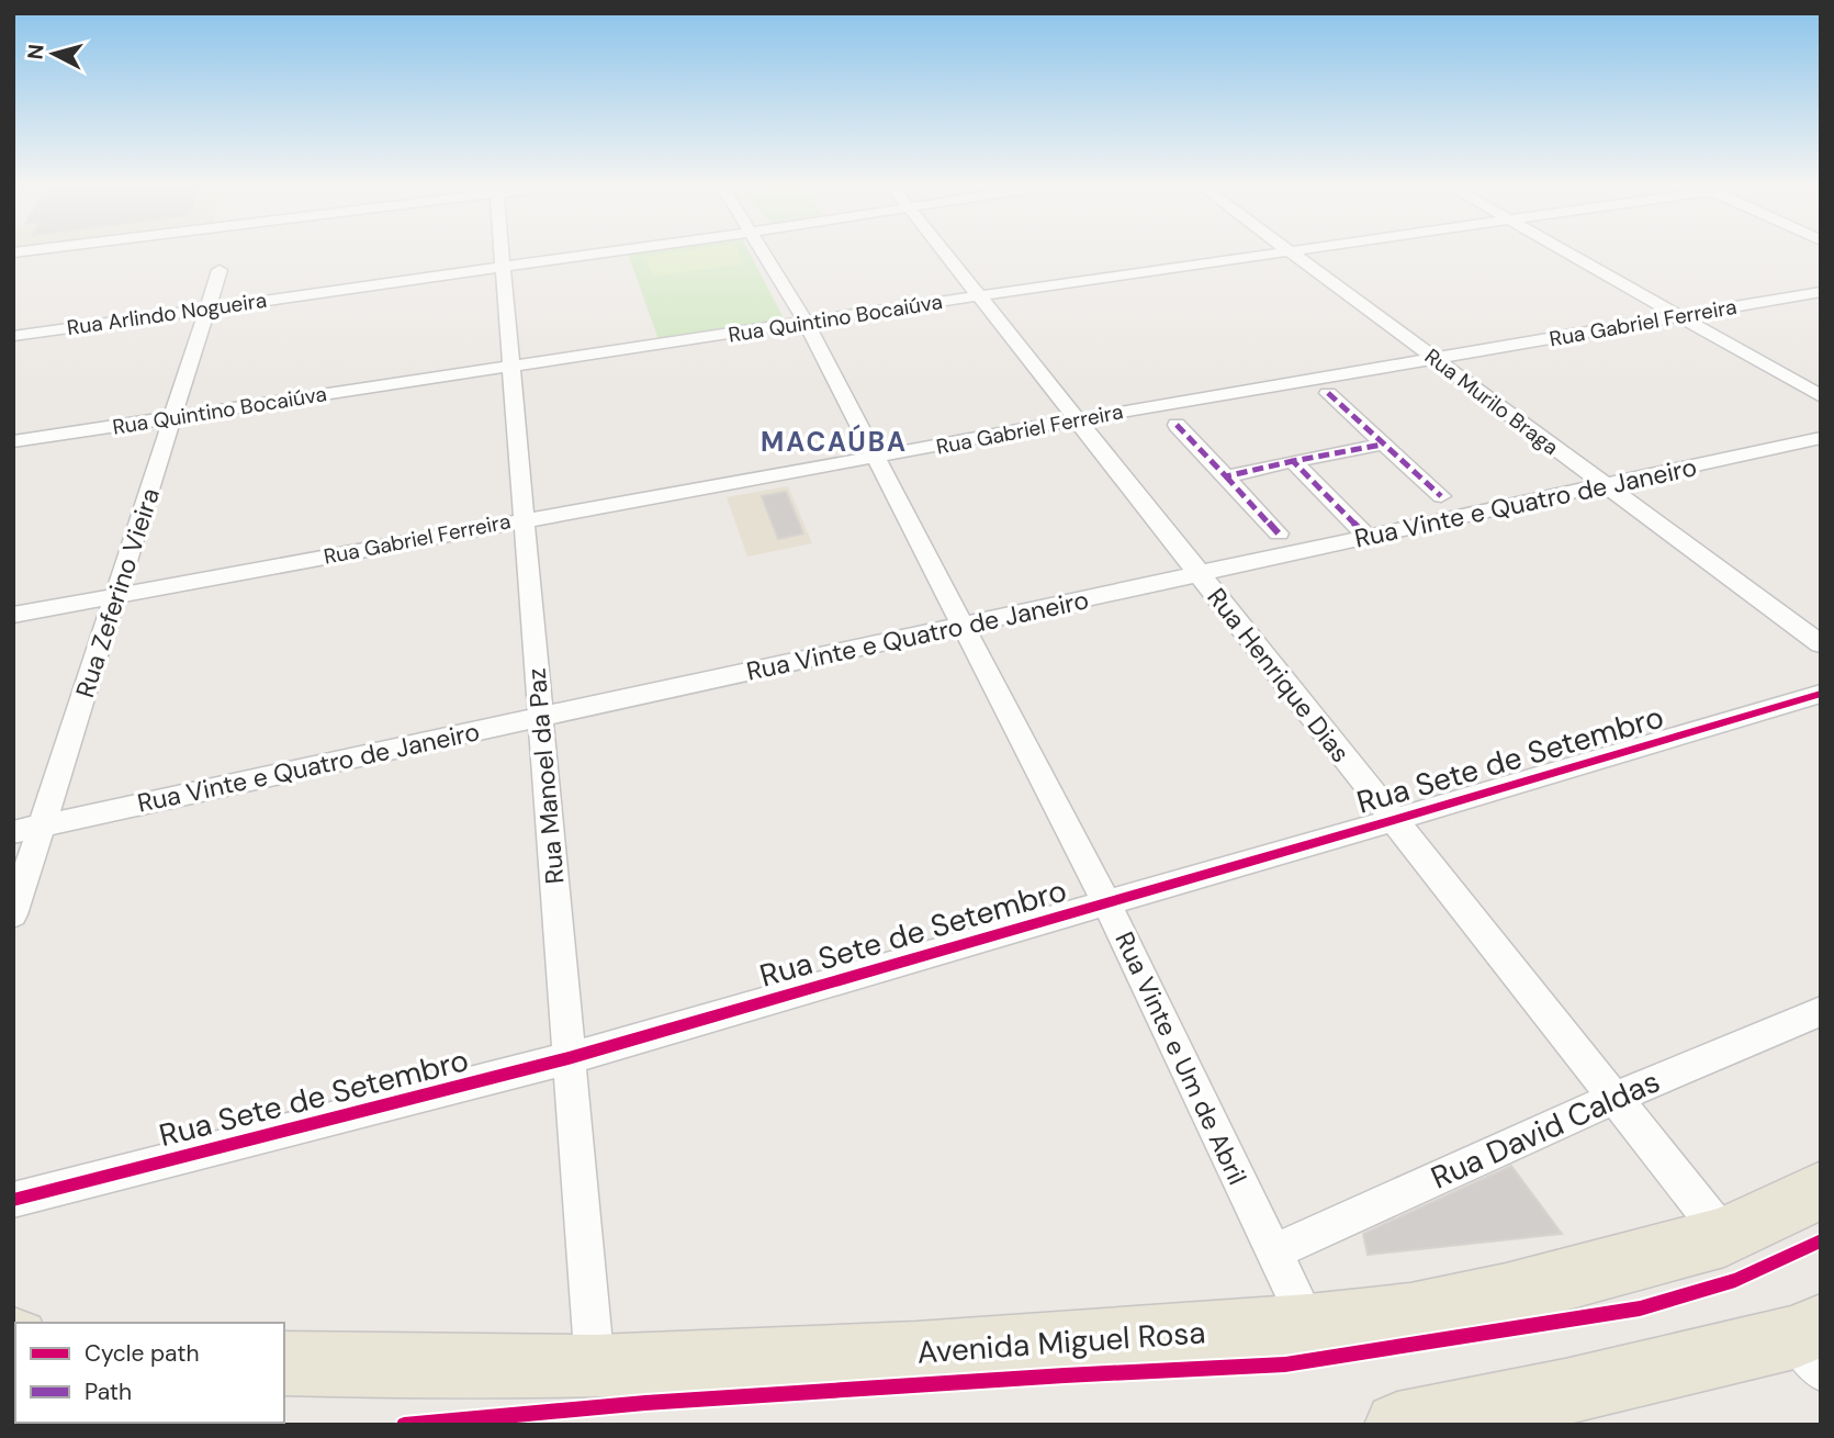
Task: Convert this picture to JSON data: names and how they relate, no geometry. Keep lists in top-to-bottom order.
{
  "streets": {
    "main road": ["Avenida Miguel Rosa"],
    "street": [
      "Rua Arlindo Nogueira",
      "Rua Quintino Bocaiúva",
      "Rua Gabriel Ferreira",
      "Rua Murilo Braga",
      "Rua Vinte e Quatro de Janeiro",
      "Rua Zeferino Vieira",
      "Rua Henrique Dias",
      "Rua Sete de Setembro",
      "Rua Manoel da Paz",
      "Rua Vinte e Um de Abril",
      "Rua David Caldas"
    ]
  },
  "crossings": [
    ["Rua Arlindo Nogueira", "Rua Zeferino Vieira"],
    ["Rua Arlindo Nogueira", "Rua Manoel da Paz"],
    ["Rua Quintino Bocaiúva", "Rua Zeferino Vieira"],
    ["Rua Quintino Bocaiúva", "Rua Henrique Dias"],
    ["Rua Quintino Bocaiúva", "Rua Manoel da Paz"],
    ["Rua Quintino Bocaiúva", "Rua Vinte e Um de Abril"],
    ["Rua Gabriel Ferreira", "Rua Murilo Braga"],
    ["Rua Gabriel Ferreira", "Rua Zeferino Vieira"],
    ["Rua Gabriel Ferreira", "Rua Henrique Dias"],
    ["Rua Gabriel Ferreira", "Rua Manoel da Paz"],
    ["Rua Gabriel Ferreira", "Rua Vinte e Um de Abril"],
    ["Rua Murilo Braga", "Rua Vinte e Quatro de Janeiro"],
    ["Rua Vinte e Quatro de Janeiro", "Rua Zeferino Vieira"],
    ["Rua Vinte e Quatro de Janeiro", "Rua Henrique Dias"],
    ["Rua Vinte e Quatro de Janeiro", "Rua Manoel da Paz"],
    ["Rua Vinte e Quatro de Janeiro", "Rua Vinte e Um de Abril"],
    ["Rua Henrique Dias", "Rua Sete de Setembro"],
    ["Rua Henrique Dias", "Rua David Caldas"],
    ["Rua Henrique Dias", "Avenida Miguel Rosa"],
    ["Rua Sete de Setembro", "Rua Manoel da Paz"],
    ["Rua Sete de Setembro", "Rua Vinte e Um de Abril"],
    ["Rua Manoel da Paz", "Avenida Miguel Rosa"],
    ["Rua Vinte e Um de Abril", "Rua David Caldas"],
    ["Rua Vinte e Um de Abril", "Avenida Miguel Rosa"]
  ],
  "districts": ["MACAÚBA"],
  "legend": ["Cycle path", "Path"],
  "north": "left"
}
